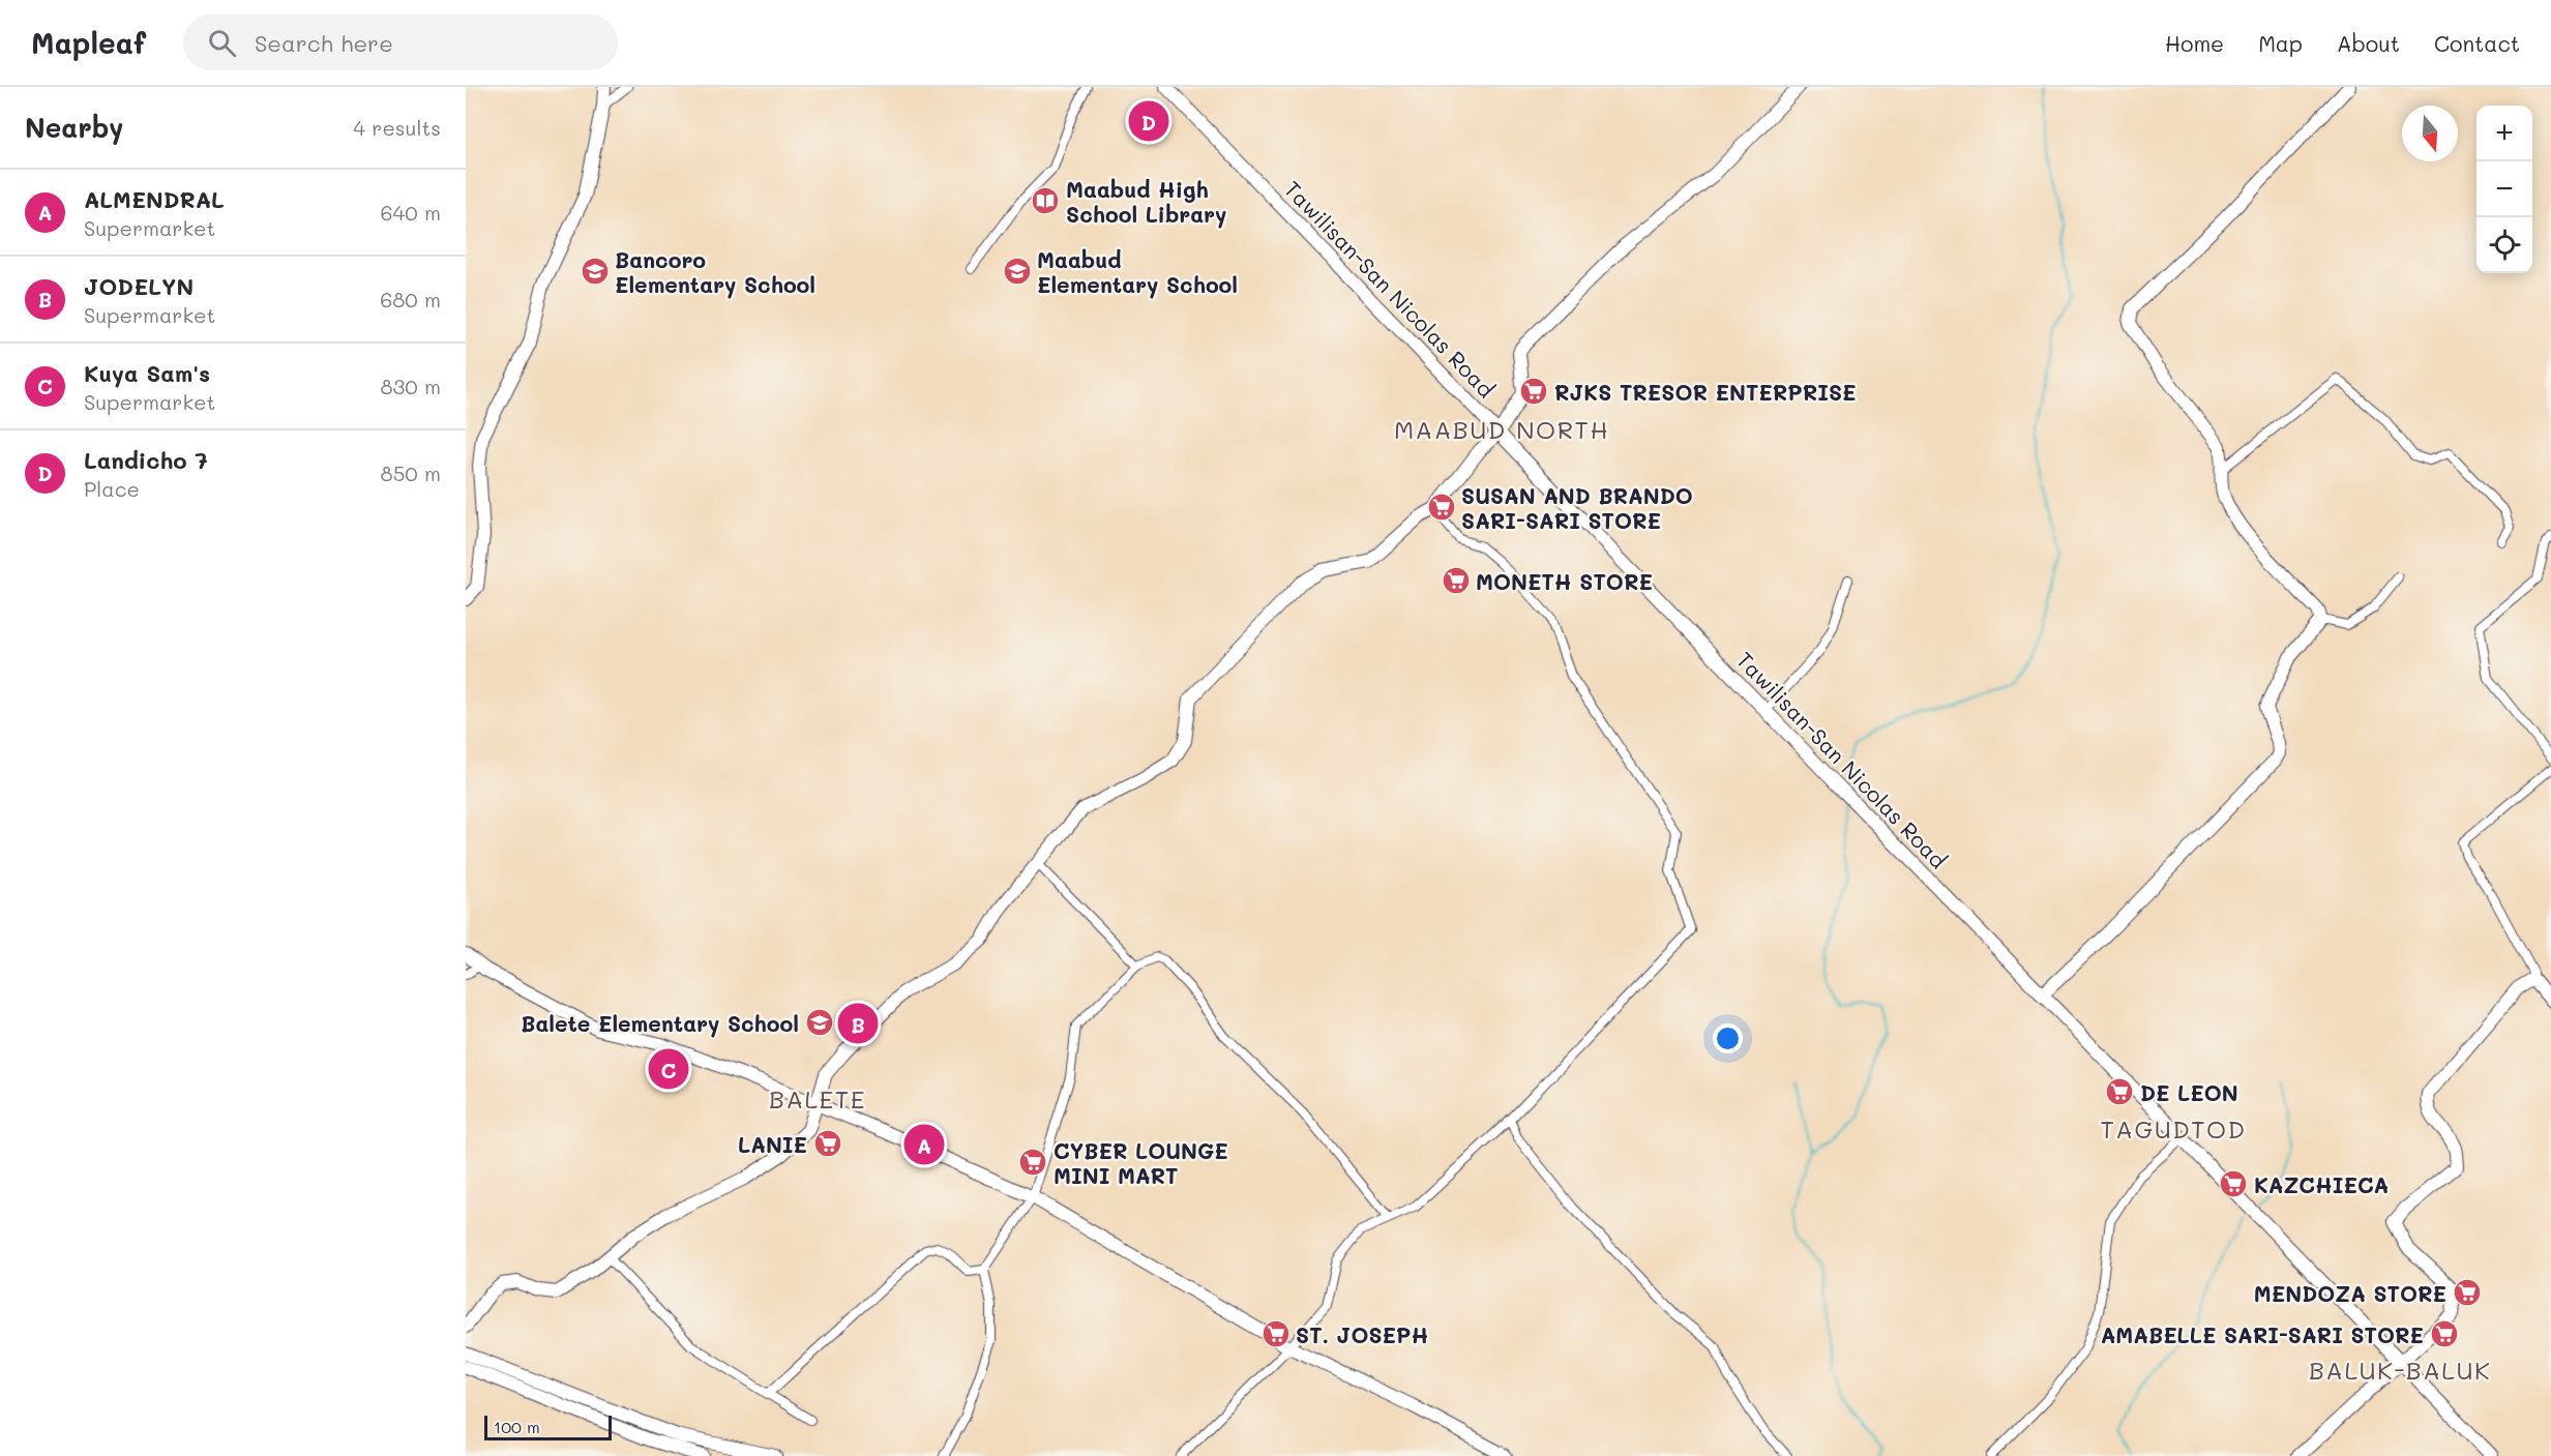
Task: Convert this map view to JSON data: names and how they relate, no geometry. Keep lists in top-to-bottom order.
{
  "streets": {
    "street": ["Tawilisan-San Nicolas Road"]
  },
  "districts": [
    "MAABUD NORTH",
    "BALETE",
    "TAGUDTOD",
    "BALUK-BALUK"
  ],
  "places": {
    "library": ["Maabud High School Library"],
    "school or university": ["Bancoro Elementary School", "Maabud Elementary School", "Balete Elementary School"],
    "supermarket": [
      "RJKS TRESOR ENTERPRISE",
      "SUSAN AND BRANDO SARI-SARI STORE",
      "MONETH STORE",
      "DE LEON",
      "LANIE",
      "CYBER LOUNGE MINI MART",
      "KAZCHIECA",
      "MENDOZA STORE",
      "ST. JOSEPH",
      "AMABELLE SARI-SARI STORE"
    ]
  },
  "scale_bar": "100 m",
  "north": "bottom",
  "page": {
    "header": "Mapleaf",
    "search": "Search here",
    "nav": [
      "Home",
      "Map",
      "About",
      "Contact"
    ],
    "heading": ["Nearby", "4 results"],
    "pins": [
      "D",
      "B",
      "C",
      "A"
    ],
    "map_buttons": ["+", "−"],
    "list": [
      {
        "mark": "A",
        "name": "ALMENDRAL",
        "note": "Supermarket",
        "value": "640 m"
      },
      {
        "mark": "B",
        "name": "JODELYN",
        "note": "Supermarket",
        "value": "680 m"
      },
      {
        "mark": "C",
        "name": "Kuya Sam's",
        "note": "Supermarket",
        "value": "830 m"
      },
      {
        "mark": "D",
        "name": "Landicho 7",
        "note": "Place",
        "value": "850 m"
      }
    ],
    "scale": "100 m"
  }
}
